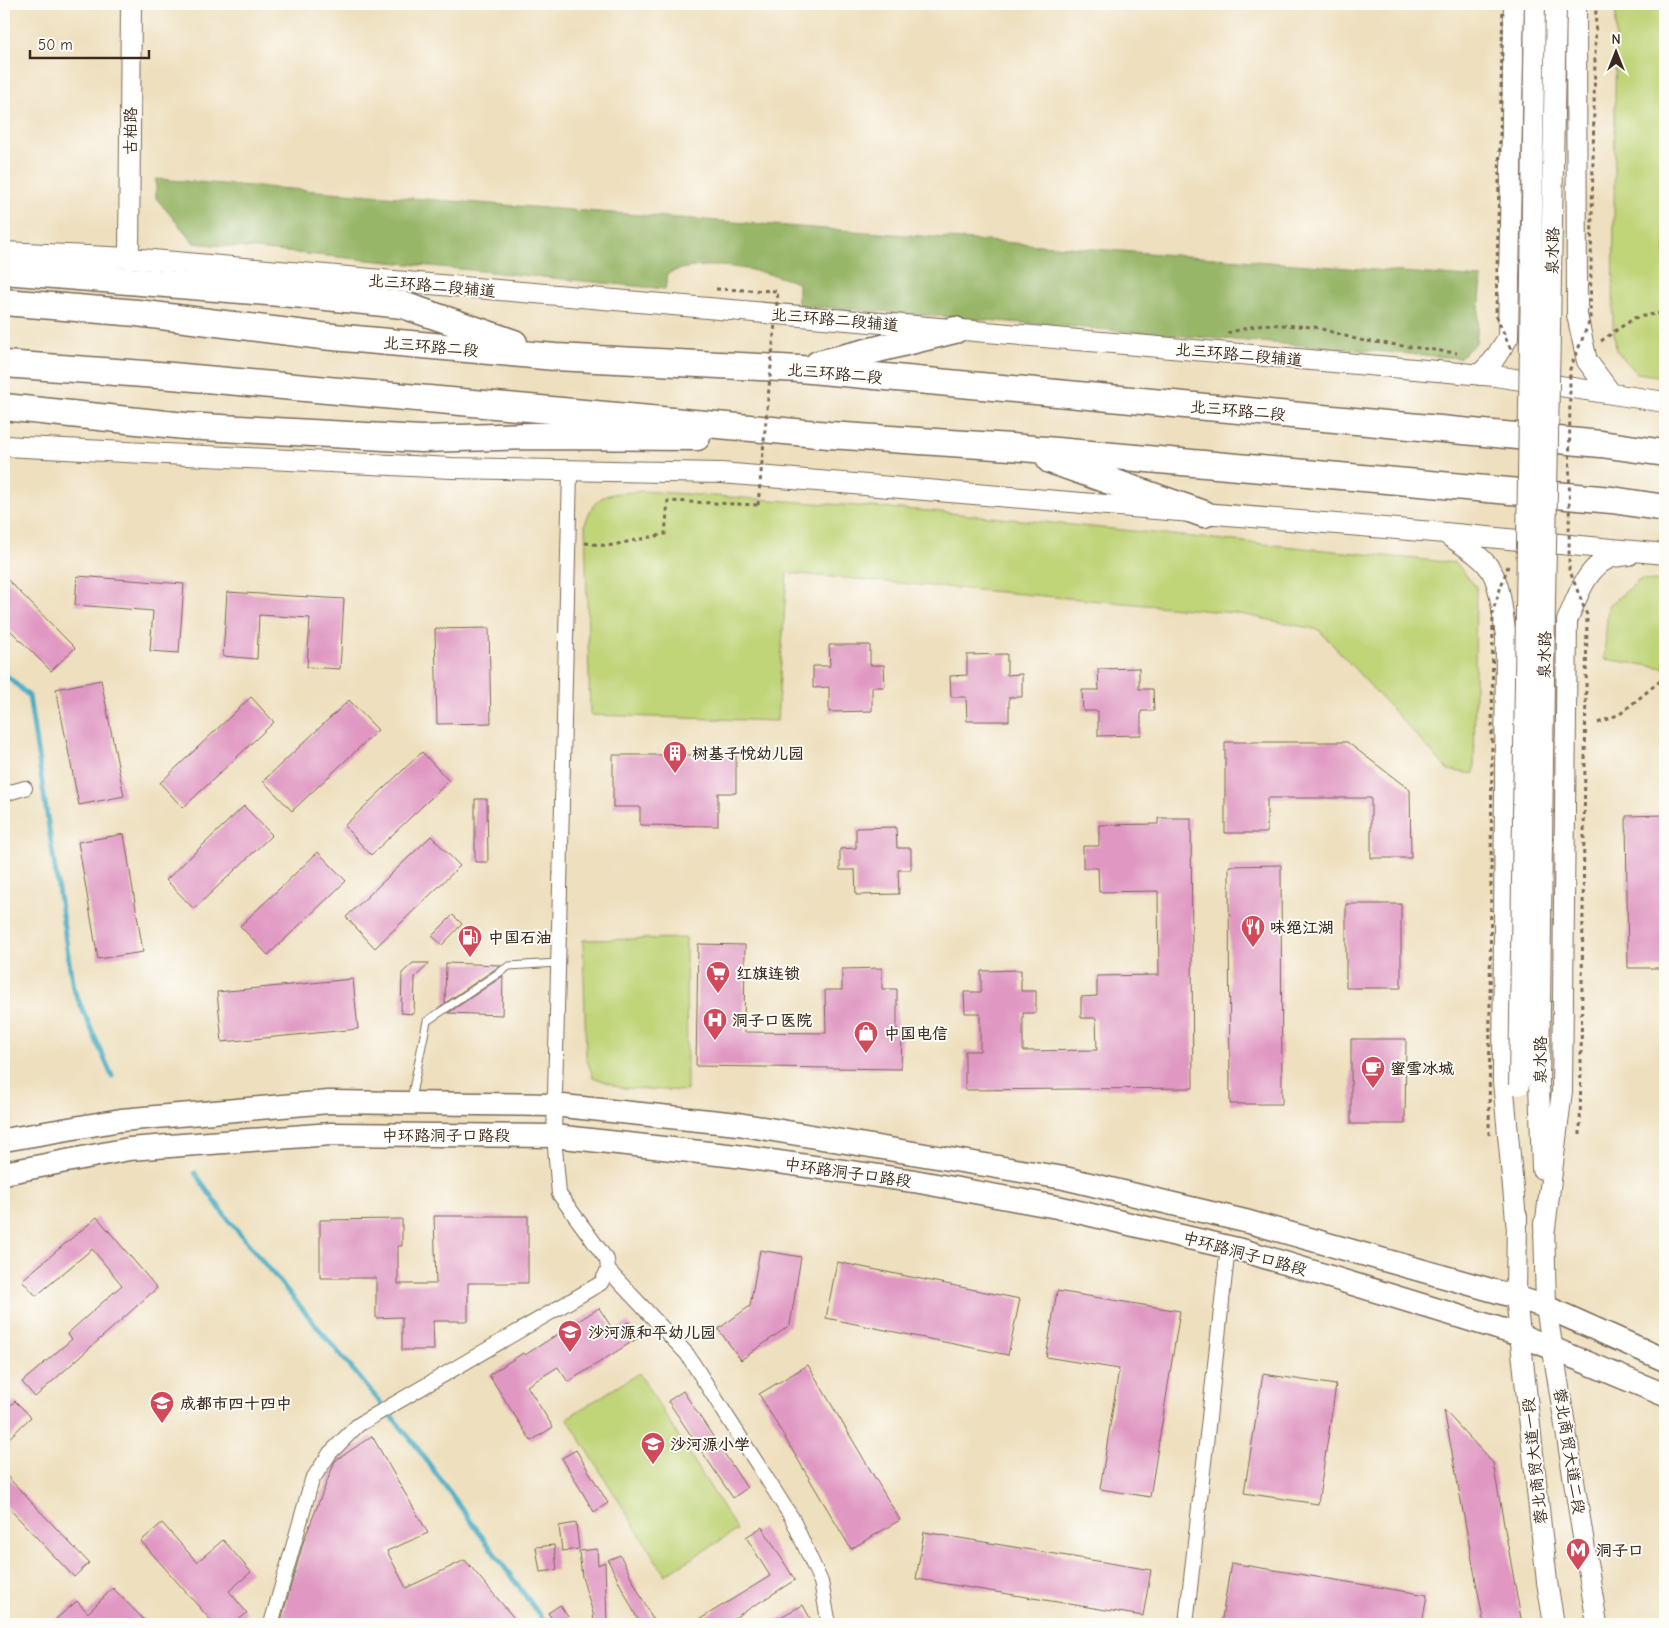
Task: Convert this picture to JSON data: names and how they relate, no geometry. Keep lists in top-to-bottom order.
{
  "streets": {
    "highway": ["北三环路二段"],
    "main road": [
      "古柏路",
      "泉水路",
      "北三环路二段辅道",
      "中环路洞子口路段",
      "蓉北商贸大道二段",
      "蓉北商贸大道一段"
    ]
  },
  "crossings": [
    ["古柏路", "北三环路二段辅道"],
    ["泉水路", "中环路洞子口路段"],
    ["泉水路", "蓉北商贸大道二段"],
    ["中环路洞子口路段", "蓉北商贸大道二段"],
    ["中环路洞子口路段", "蓉北商贸大道一段"]
  ],
  "places": {
    "building": ["树基子悦幼儿园"],
    "restaurant": ["味绝江湖"],
    "fuel station": ["中国石油"],
    "supermarket": ["红旗连锁"],
    "hospital": ["洞子口医院"],
    "shop": ["中国电信"],
    "cafe": ["蜜雪冰城"],
    "school or university": ["沙河源和平幼儿园", "成都市四十四中", "沙河源小学"],
    "metro station": ["洞子口"]
  },
  "scale_bar": "50 m",
  "north": "top"
}
